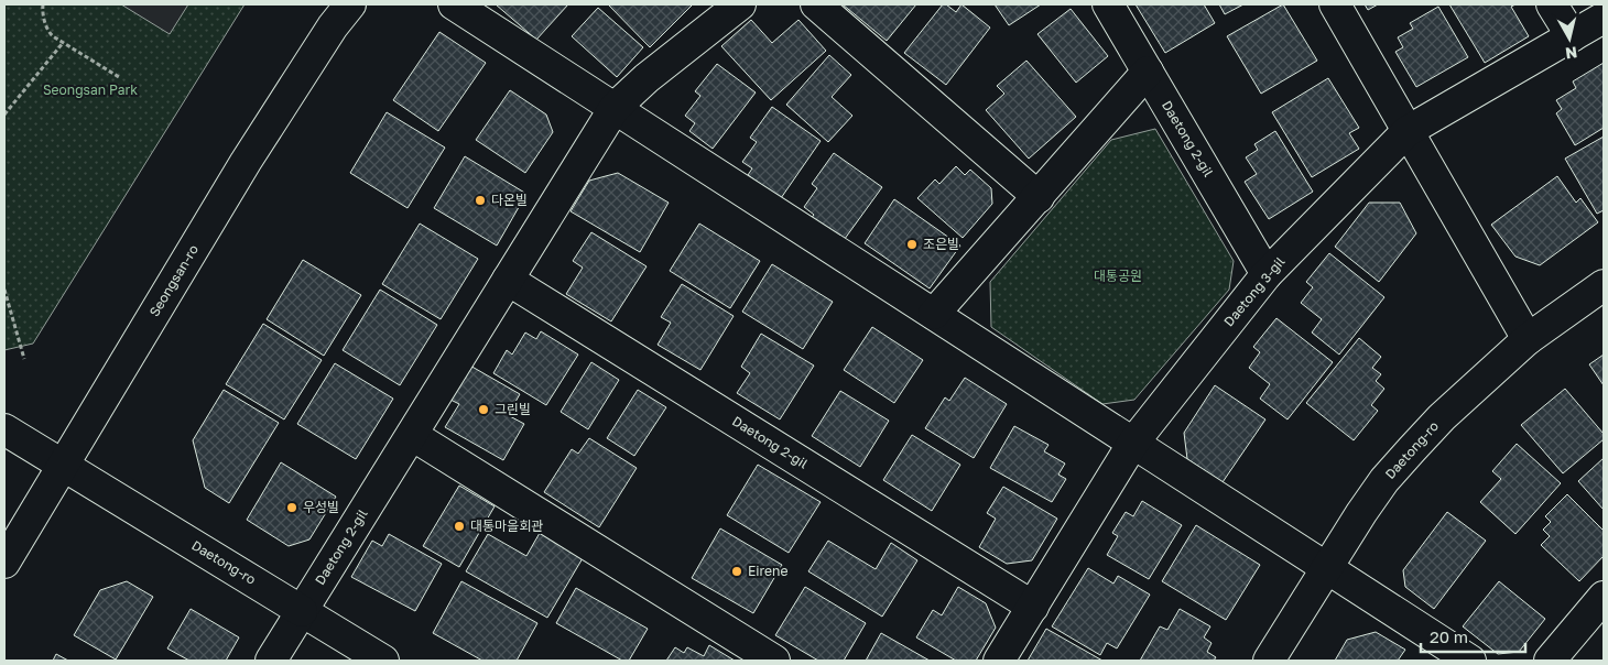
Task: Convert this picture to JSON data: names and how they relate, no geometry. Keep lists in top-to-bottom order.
{
  "streets": {
    "street": [
      "Daetong 2-gil",
      "Seongsan-ro",
      "Daetong 3-gil",
      "Daetong-ro"
    ]
  },
  "crossings": [
    ["Daetong 2-gil", "Daetong 3-gil"],
    ["Daetong 2-gil", "Daetong-ro"],
    ["Seongsan-ro", "Daetong-ro"]
  ],
  "parks": ["Seongsan Park", "대통공원"],
  "places": [
    "다온빌",
    "조은빌",
    "그린빌",
    "우성빌",
    "대통마을회관",
    "Eirene"
  ],
  "scale_bar": "20 m",
  "north": "bottom"
}
